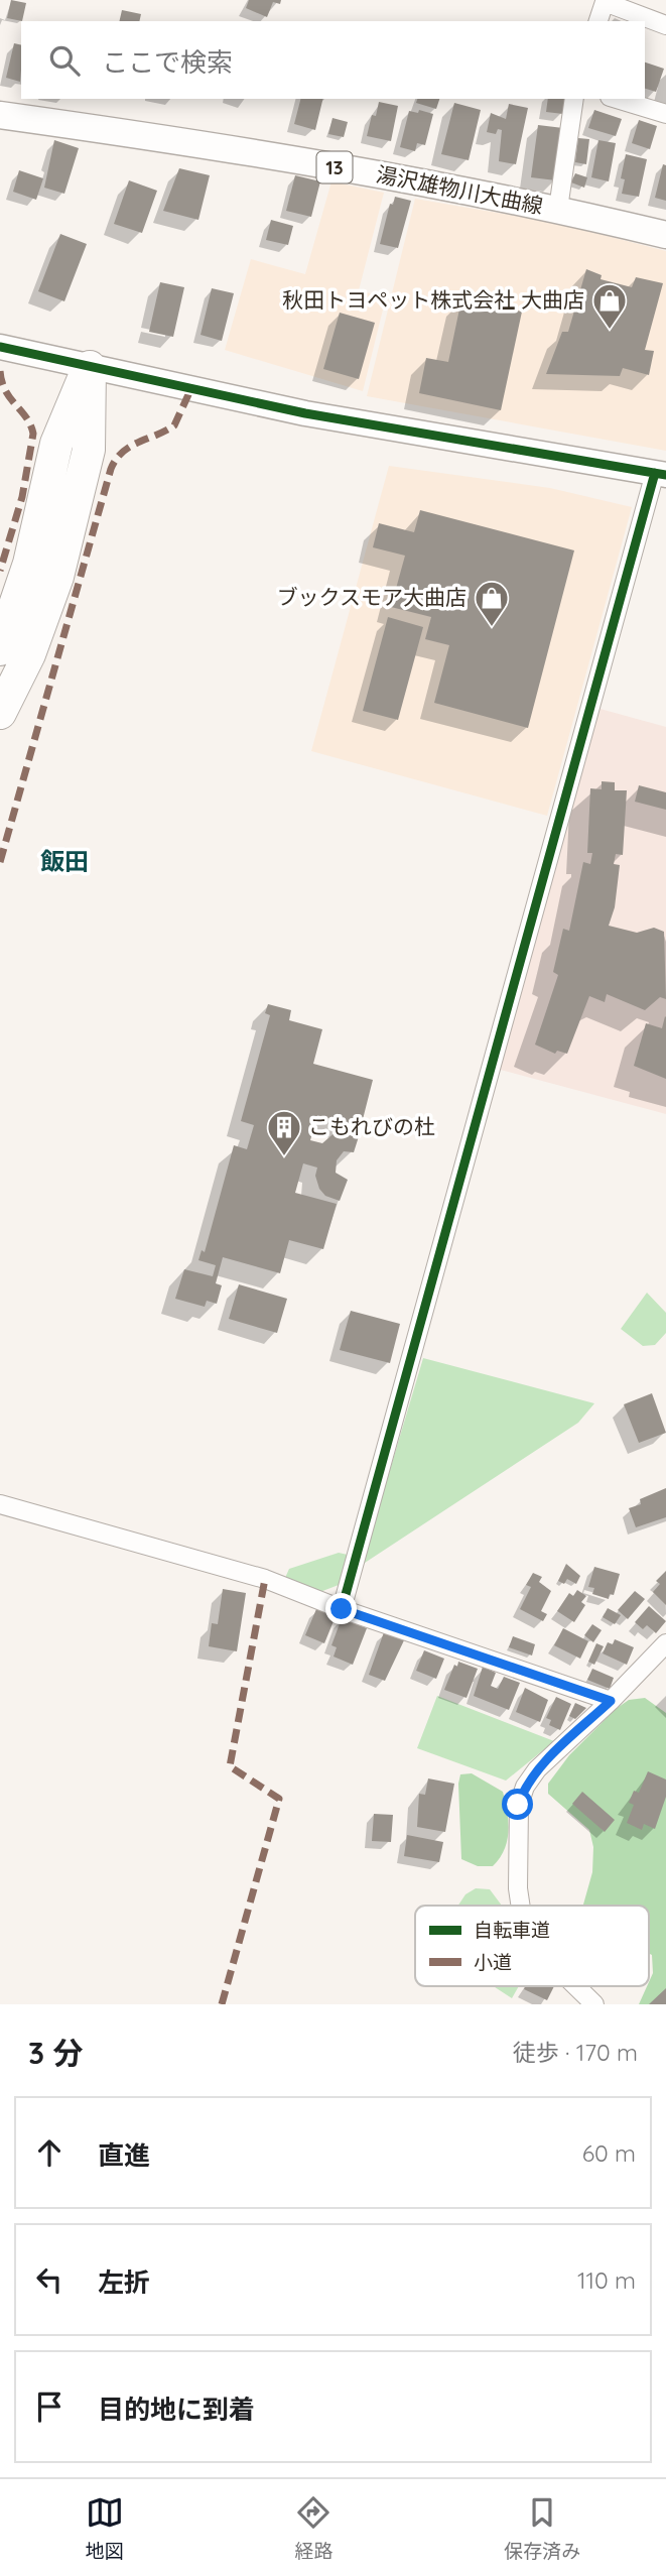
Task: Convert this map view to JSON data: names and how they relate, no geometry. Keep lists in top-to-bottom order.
{
  "streets": {
    "main road": ["13", "湯沢雄物川大曲線"]
  },
  "districts": ["飯田"],
  "places": {
    "shop": ["秋田トヨペット株式会社 大曲店", "ブックスモア大曲店"],
    "building": ["こもれびの杜"]
  },
  "legend": ["自転車道", "小道"],
  "page": {
    "search": "ここで検索",
    "heading": ["3 分", "徒歩 · 170 m"],
    "list": [
      ["直進", "60 m"],
      ["左折", "110 m"],
      "目的地に到着"
    ],
    "nav": ["地図", "経路", "保存済み"]
  }
}
